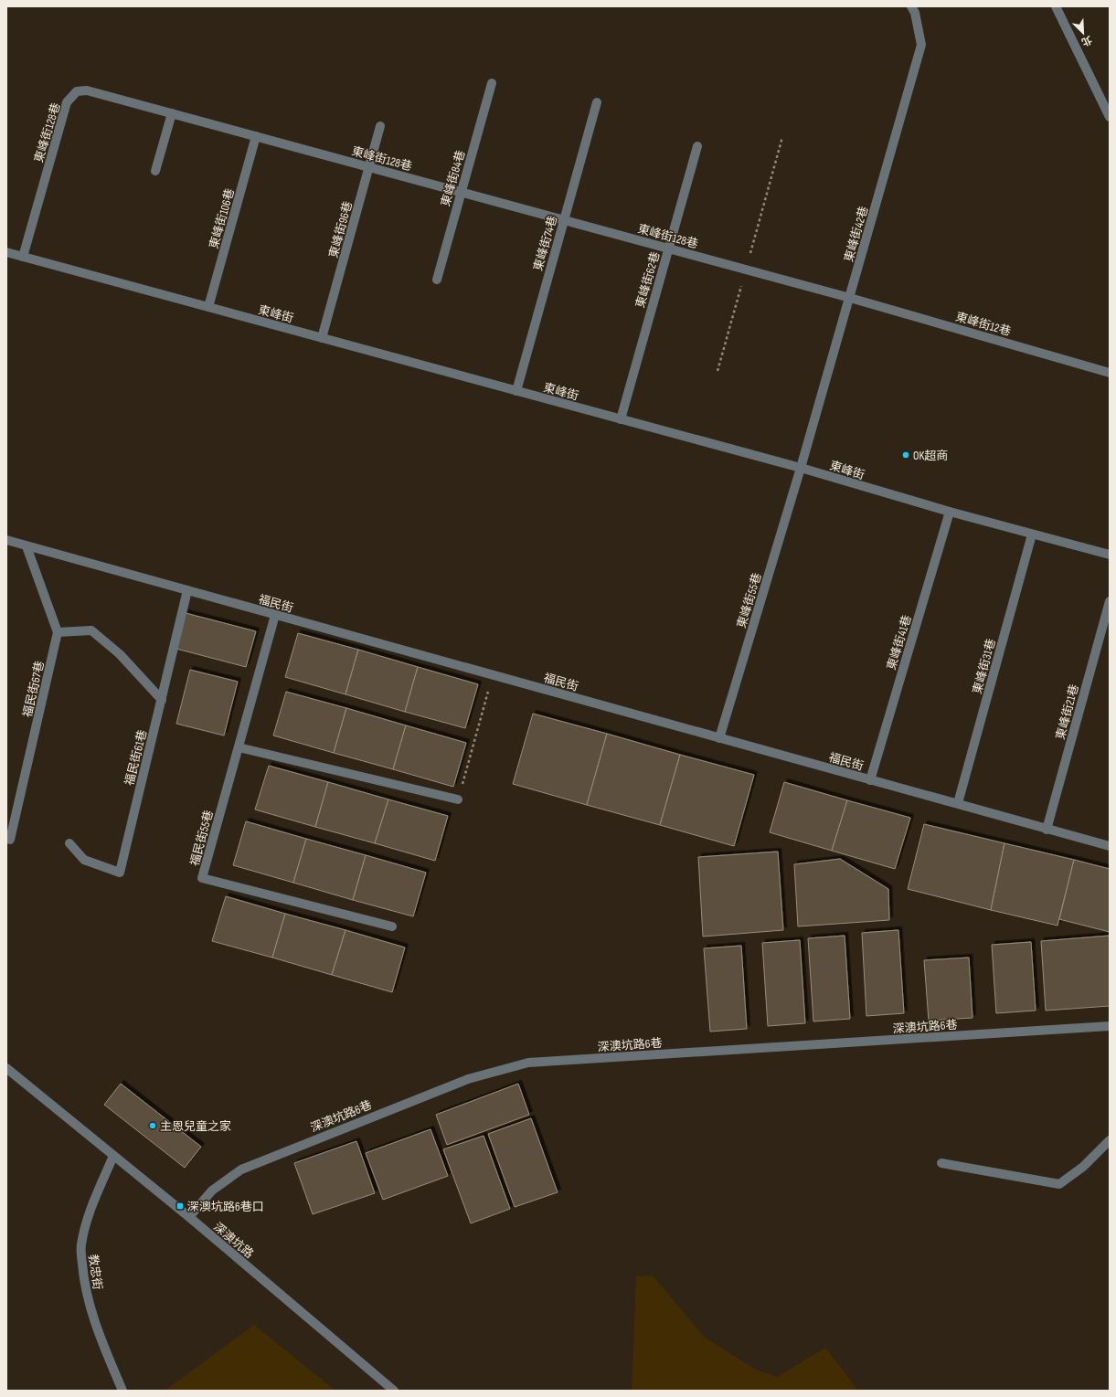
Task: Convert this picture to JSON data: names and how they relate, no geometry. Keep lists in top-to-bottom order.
{
  "streets": {
    "street": [
      "東峰街128巷",
      "東峰街84巷",
      "東峰街106巷",
      "東峰街96巷",
      "東峰街42巷",
      "東峰街74巷",
      "東峰街62巷",
      "東峰街",
      "東峰街12巷",
      "東峰街55巷",
      "福民街",
      "東峰街41巷",
      "東峰街31巷",
      "福民街67巷",
      "東峰街21巷",
      "福民街61巷",
      "福民街55巷",
      "深澳坑路6巷",
      "深澳坑路",
      "教忠街"
    ]
  },
  "crossings": [
    ["東峰街128巷", "東峰街84巷"],
    ["東峰街128巷", "東峰街106巷"],
    ["東峰街128巷", "東峰街96巷"],
    ["東峰街128巷", "東峰街42巷"],
    ["東峰街128巷", "東峰街74巷"],
    ["東峰街128巷", "東峰街62巷"],
    ["東峰街128巷", "東峰街"],
    ["東峰街128巷", "東峰街12巷"],
    ["東峰街106巷", "東峰街"],
    ["東峰街96巷", "東峰街"],
    ["東峰街42巷", "東峰街"],
    ["東峰街42巷", "東峰街12巷"],
    ["東峰街42巷", "東峰街55巷"],
    ["東峰街74巷", "東峰街"],
    ["東峰街62巷", "東峰街"],
    ["東峰街", "東峰街55巷"],
    ["東峰街", "東峰街41巷"],
    ["東峰街", "東峰街31巷"],
    ["東峰街55巷", "福民街"],
    ["福民街", "東峰街41巷"],
    ["福民街", "東峰街31巷"],
    ["福民街", "東峰街21巷"],
    ["福民街", "福民街61巷"],
    ["福民街", "福民街55巷"],
    ["深澳坑路6巷", "深澳坑路"],
    ["深澳坑路", "教忠街"]
  ],
  "places": {
    "other": ["OK超商", "主恩兒童之家"],
    "transit": ["深澳坑路6巷口"]
  },
  "north": "bottom right"
}
